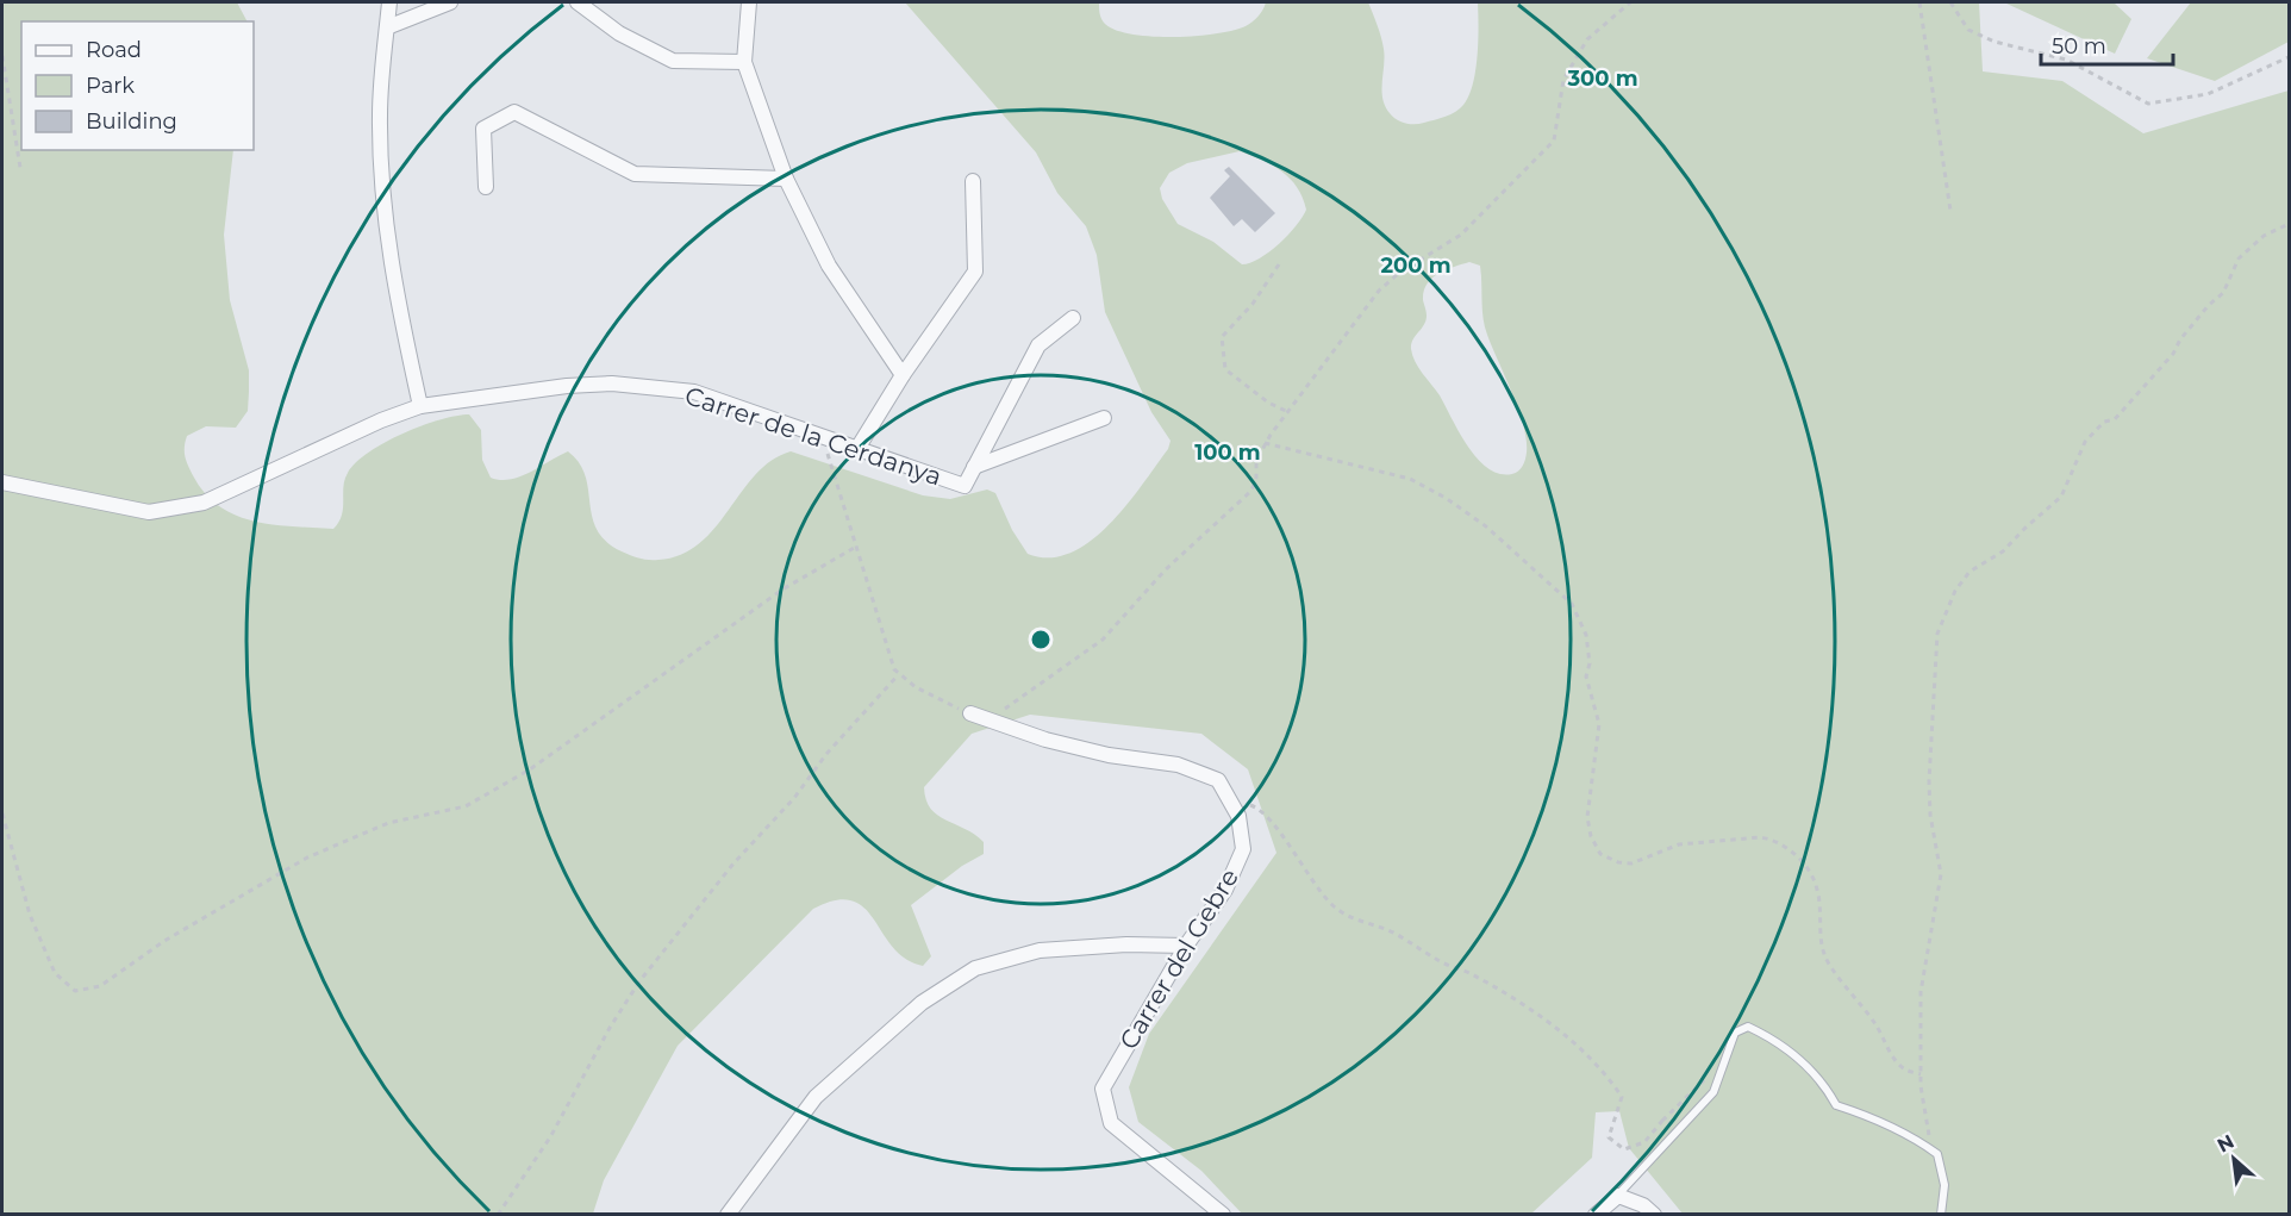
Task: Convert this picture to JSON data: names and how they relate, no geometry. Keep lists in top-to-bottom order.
{
  "streets": {
    "street": ["Carrer de la Cerdanya", "Carrer del Gebre"]
  },
  "legend": ["Road", "Park", "Building"],
  "scale_bar": "50 m",
  "north": "top left",
  "rings": ["300 m", "200 m", "100 m"]
}
